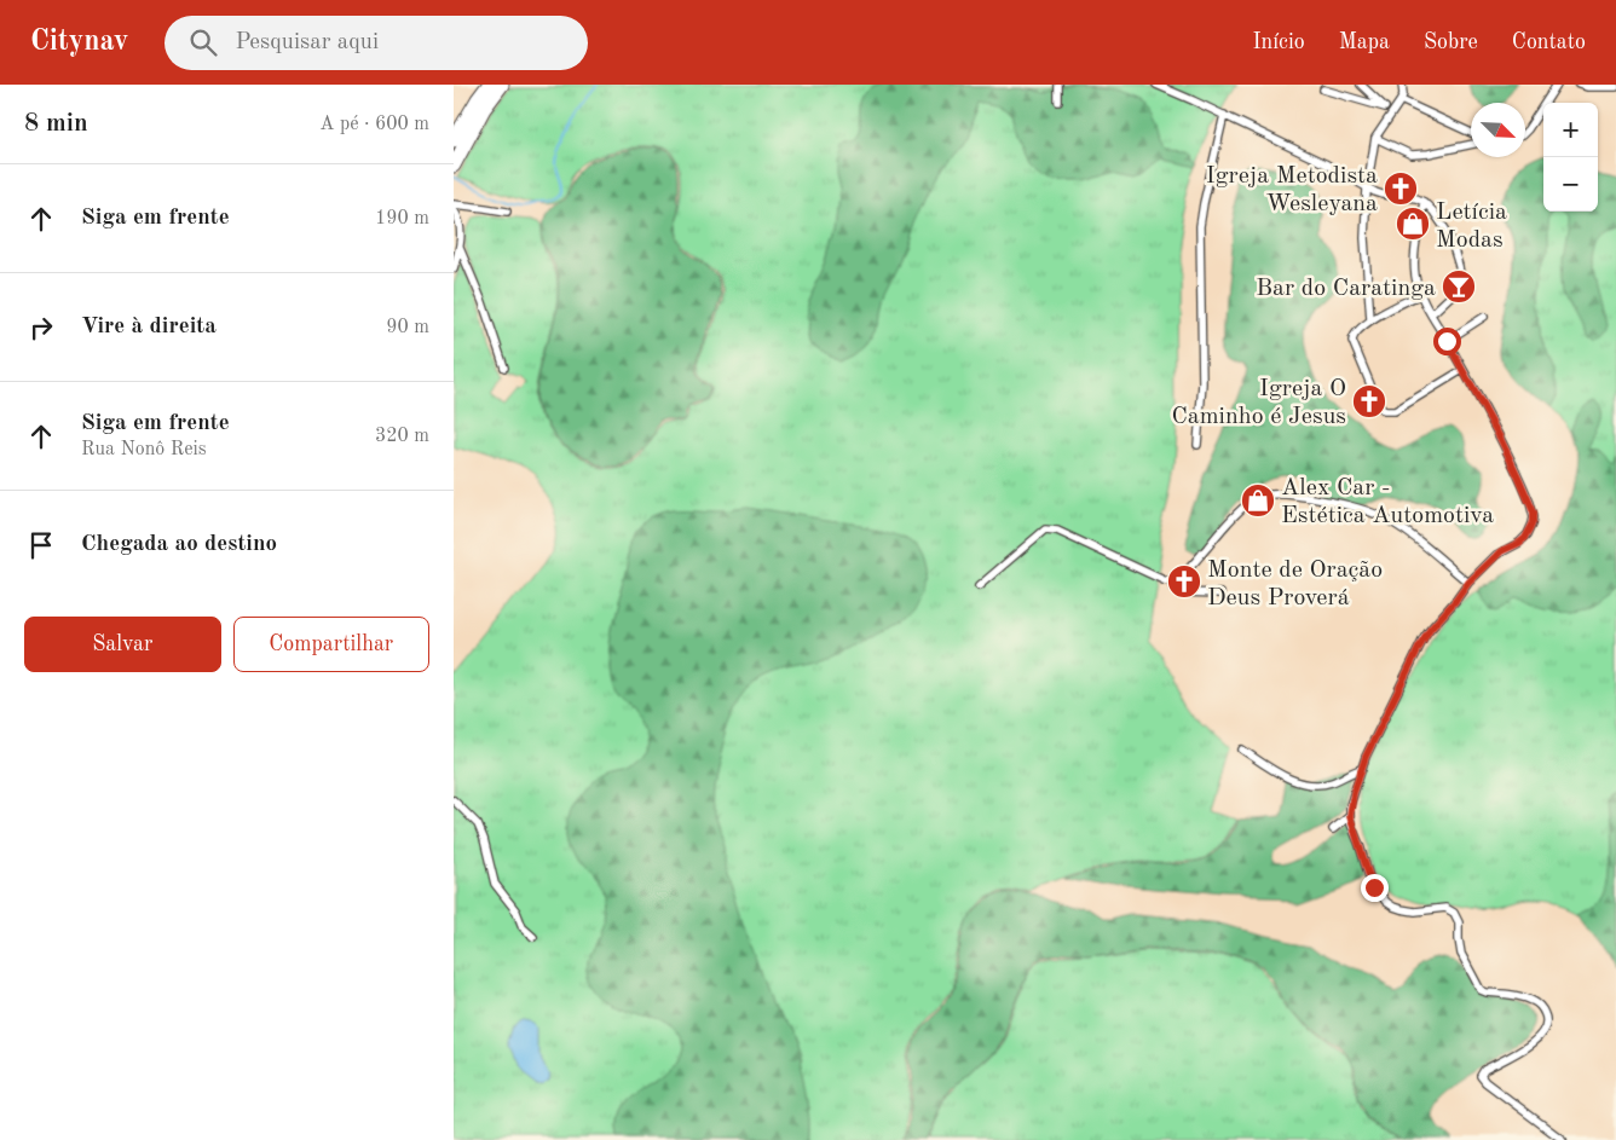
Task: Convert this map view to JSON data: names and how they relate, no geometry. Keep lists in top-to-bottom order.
{
  "places": {
    "church": ["Igreja Metodista Wesleyana", "Igreja O Caminho é Jesus", "Monte de Oração Deus Proverá"],
    "shop": ["Letícia Modas", "Alex Car - Estética Automotiva"],
    "bar": ["Bar do Caratinga"]
  },
  "north": "bottom right",
  "page": {
    "header": "Citynav",
    "search": "Pesquisar aqui",
    "nav": [
      "Início",
      "Mapa",
      "Sobre",
      "Contato"
    ],
    "heading": ["8 min", "A pé · 600 m"],
    "map_buttons": ["+", "−"],
    "list": [
      ["Siga em frente", "190 m"],
      ["Vire à direita", "90 m"],
      ["Siga em frente", "Rua Nonô Reis", "320 m"],
      "Chegada ao destino"
    ],
    "buttons": ["Salvar", "Compartilhar"]
  }
}
